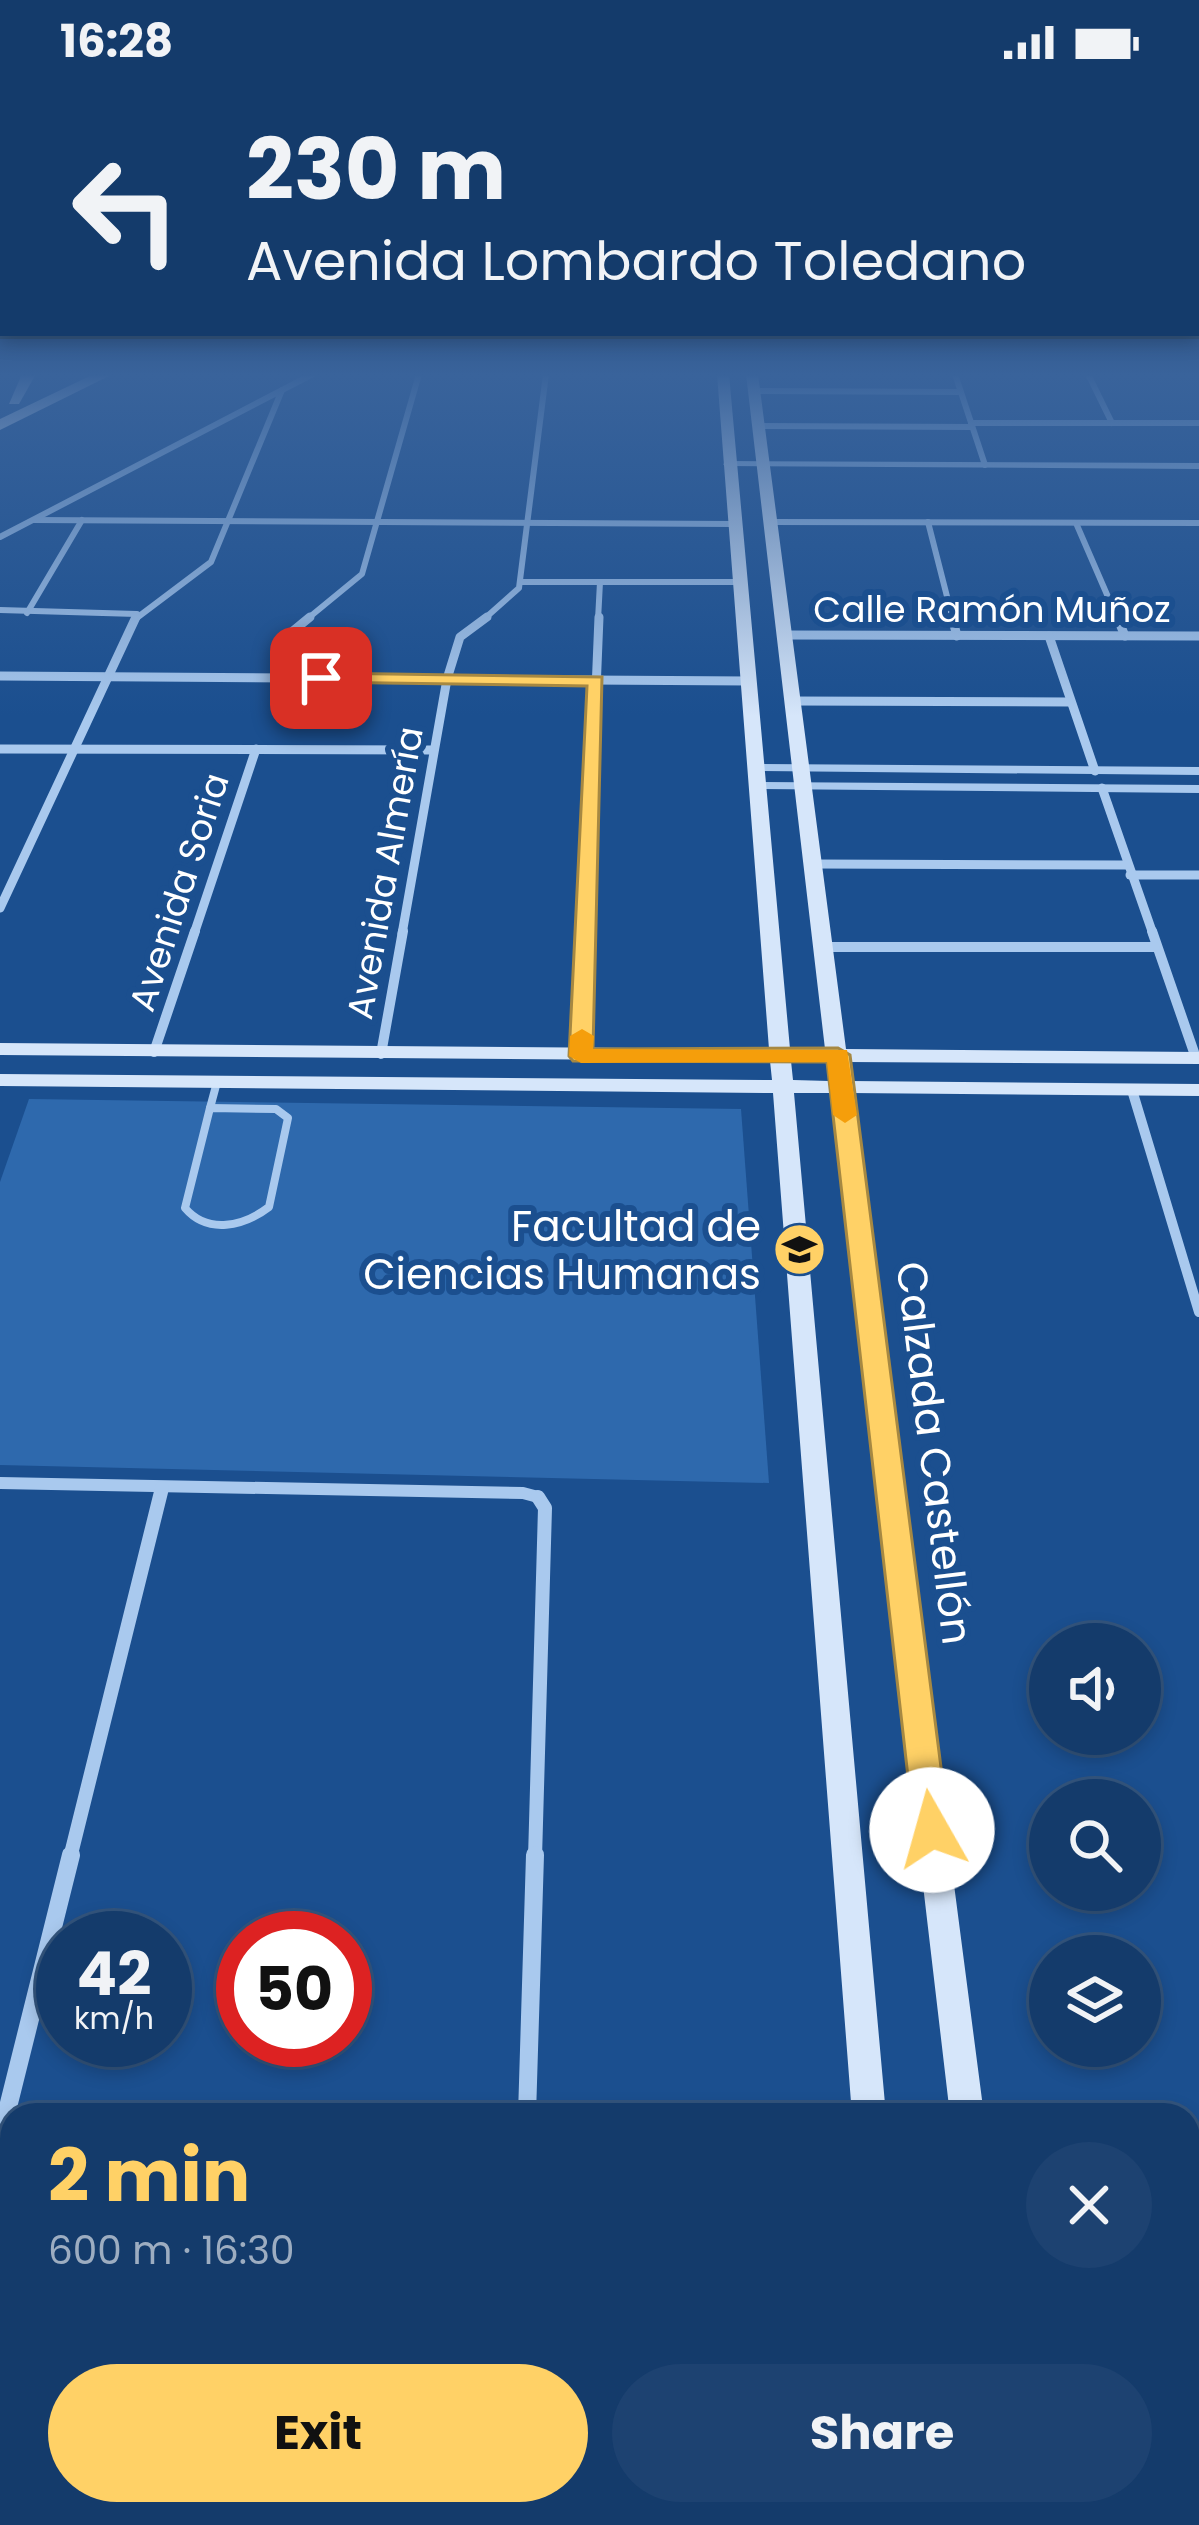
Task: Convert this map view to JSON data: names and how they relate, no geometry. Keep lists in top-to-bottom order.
{
  "streets": {
    "main road": ["Calzada Castellón"],
    "street": ["Calle Ramón Muñoz", "Avenida Almería", "Avenida Soria"]
  },
  "crossings": [
    ["Calle Ramón Muñoz", "Calzada Castellón"]
  ],
  "places": {
    "school or university": ["Facultad de Ciencias Humanas"]
  },
  "page": {
    "status": "16:28",
    "turn": ["230 m", "Avenida Lombardo Toledano"],
    "speed": "42 km/h",
    "limit": "50",
    "heading": ["2 min", "600 m · 16:30"],
    "buttons": ["Exit", "Share"]
  }
}
